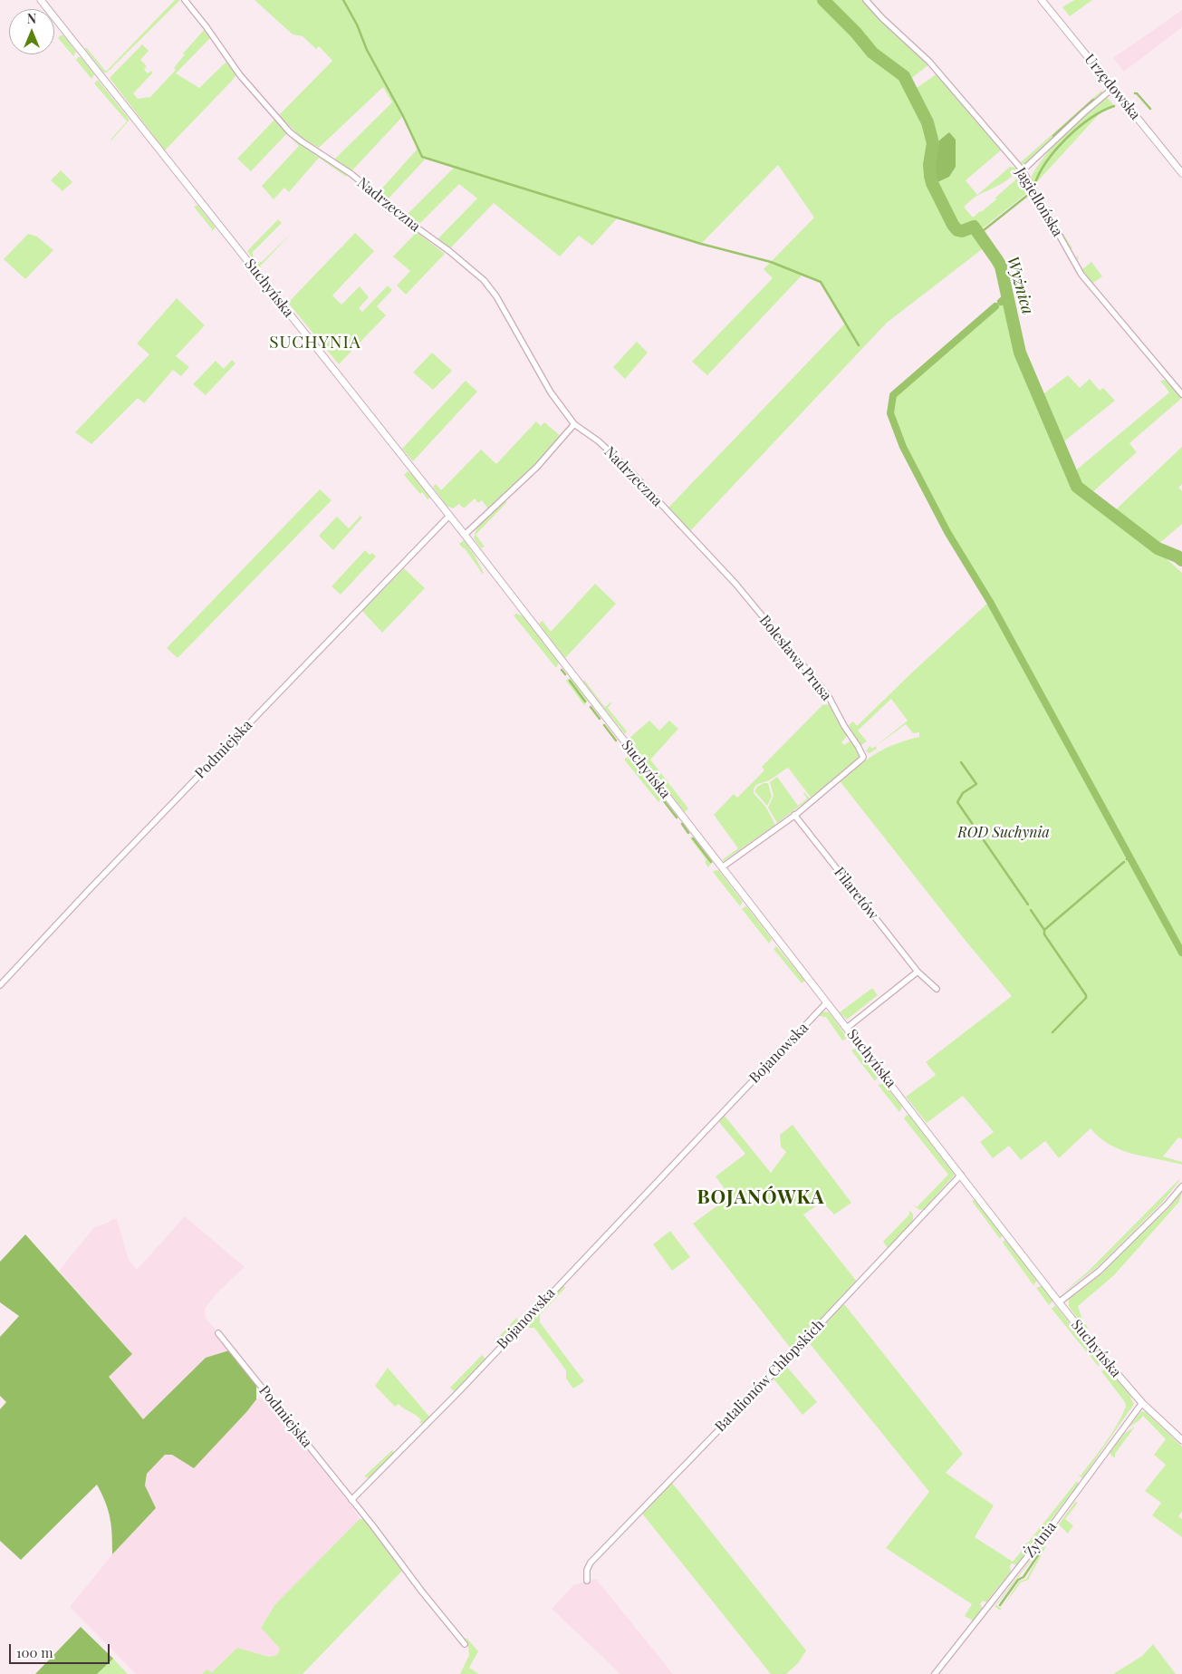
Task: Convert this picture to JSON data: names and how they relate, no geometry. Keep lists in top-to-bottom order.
{
  "streets": {
    "street": [
      "Urzędowska",
      "Jagiellońska",
      "Nadrzeczna",
      "Suchyńska",
      "Bolesława Prusa",
      "Podmiejska",
      "Filaretów",
      "Bojanowska",
      "Batalionów Chłopskich",
      "Żytnia"
    ]
  },
  "crossings": [
    ["Nadrzeczna", "Bolesława Prusa"],
    ["Suchyńska", "Bolesława Prusa"],
    ["Suchyńska", "Podmiejska"],
    ["Suchyńska", "Bojanowska"],
    ["Suchyńska", "Batalionów Chłopskich"],
    ["Suchyńska", "Żytnia"],
    ["Bolesława Prusa", "Filaretów"],
    ["Podmiejska", "Bojanowska"]
  ],
  "districts": ["SUCHYNIA", "BOJANÓWKA"],
  "water": ["Wyżnica"],
  "parks": ["ROD Suchynia"],
  "scale_bar": "100 m",
  "north": "top"
}
